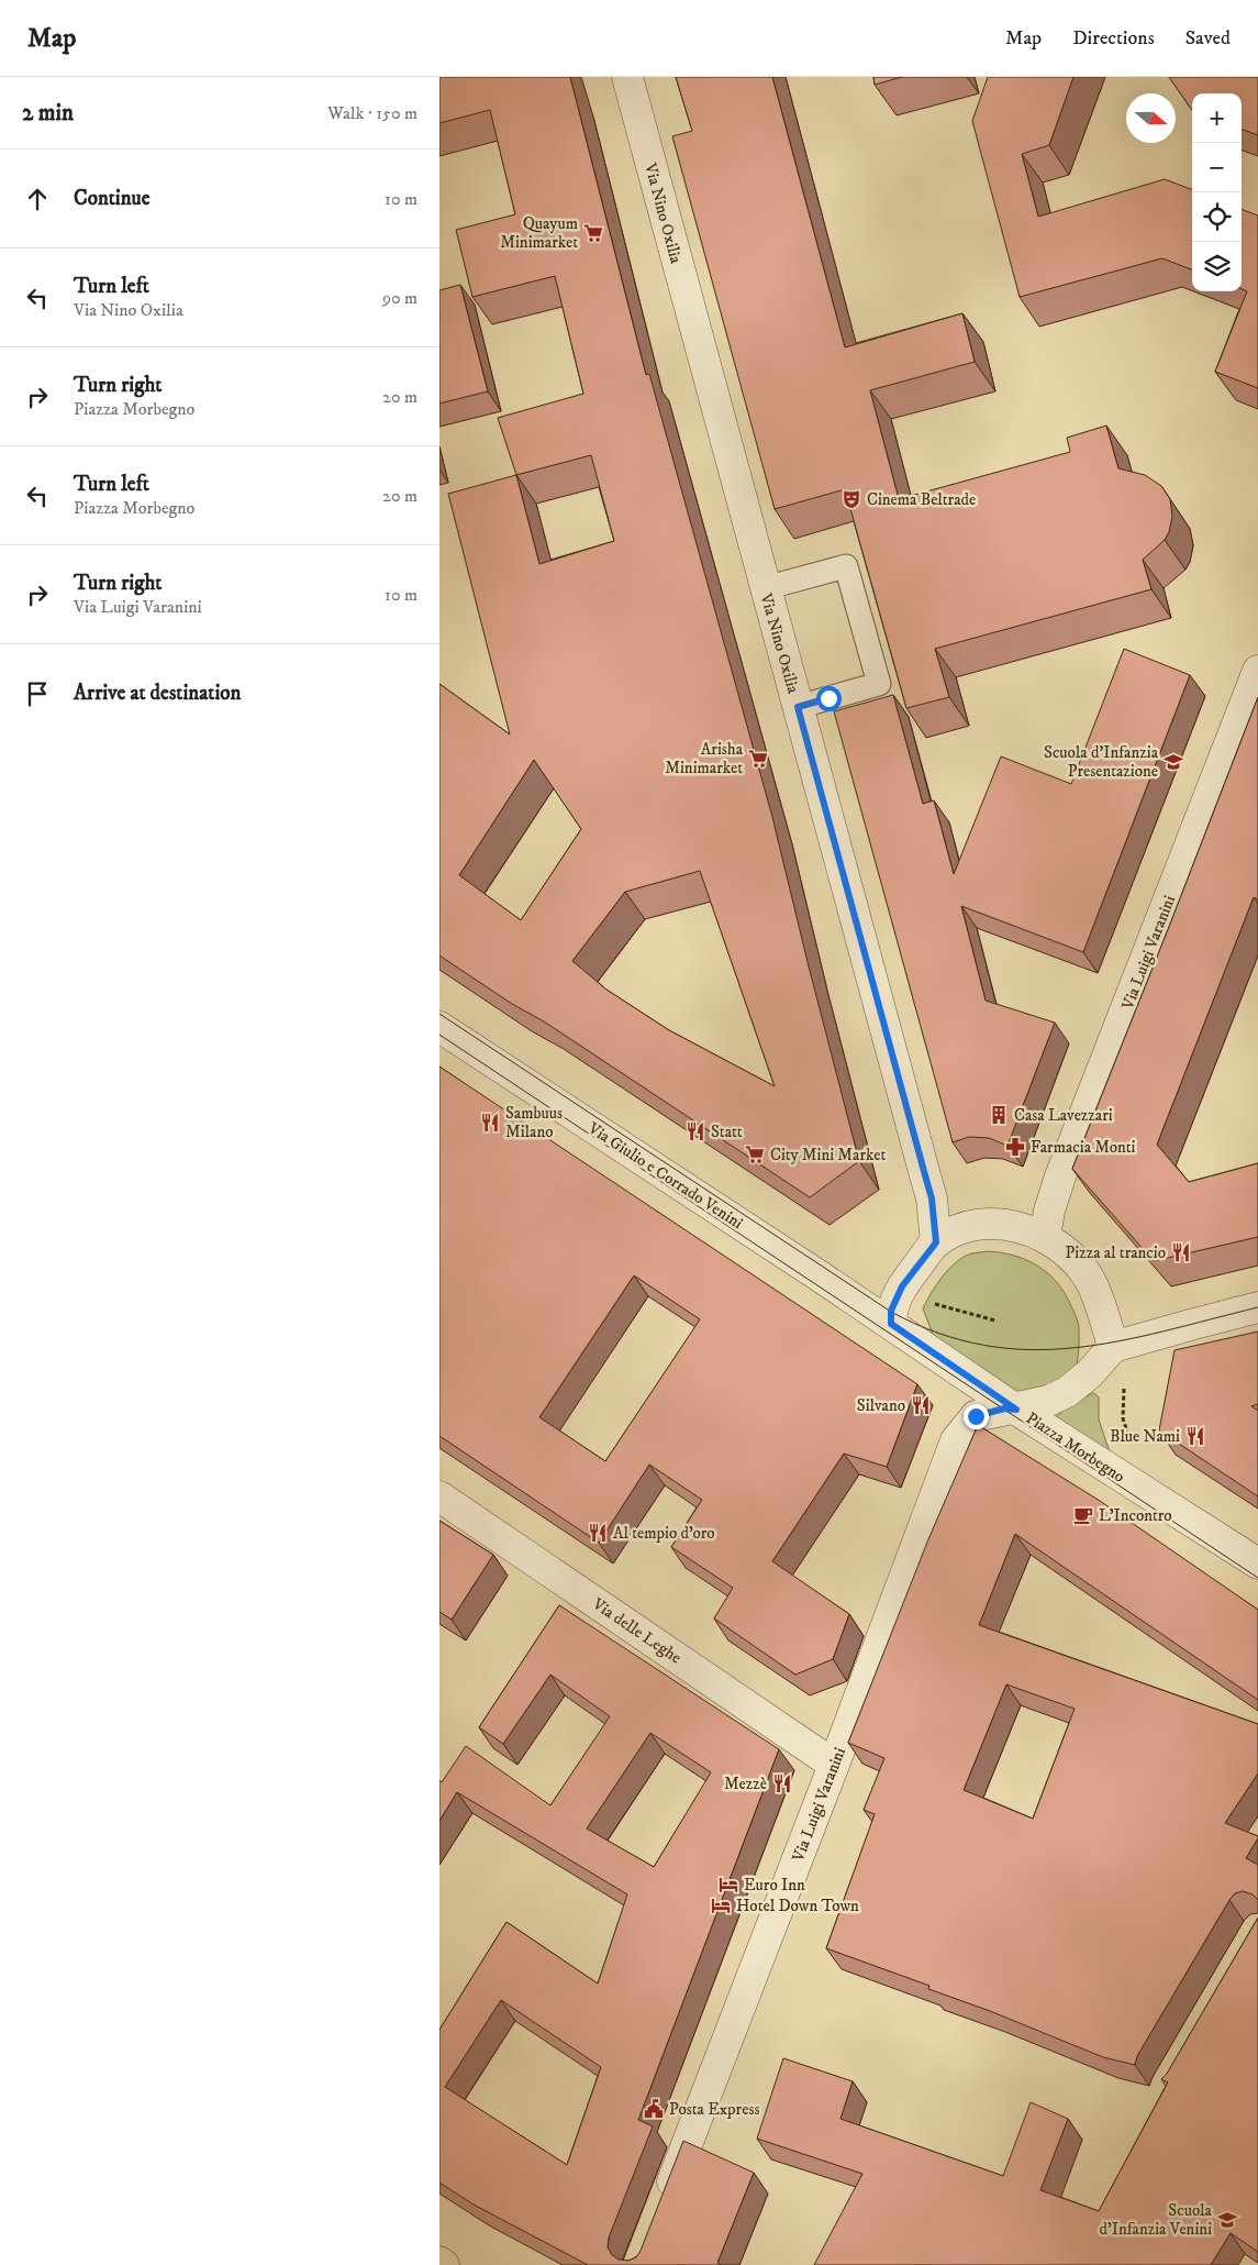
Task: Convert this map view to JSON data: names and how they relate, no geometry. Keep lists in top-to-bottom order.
{
  "streets": {
    "street": [
      "Via Nino Oxilia",
      "Via Luigi Varanini",
      "Via Giulio e Corrado Venini",
      "Piazza Morbegno",
      "Via delle Leghe"
    ]
  },
  "crossings": [
    ["Via Nino Oxilia", "Via Luigi Varanini"],
    ["Via Nino Oxilia", "Via Giulio e Corrado Venini"],
    ["Via Nino Oxilia", "Piazza Morbegno"],
    ["Via Luigi Varanini", "Via Giulio e Corrado Venini"],
    ["Via Luigi Varanini", "Piazza Morbegno"],
    ["Via Luigi Varanini", "Via delle Leghe"],
    ["Via Giulio e Corrado Venini", "Piazza Morbegno"]
  ],
  "places": {
    "supermarket": ["Quayum Minimarket", "Arisha Minimarket", "City Mini Market"],
    "theatre": ["Cinema Beltrade"],
    "school or university": ["Scuola d'Infanzia Presentazione", "Scuola d'Infanzia Venini"],
    "building": ["Casa Lavezzari"],
    "restaurant": [
      "Sambuus Milano",
      "Statt",
      "Pizza al trancio",
      "Silvano",
      "Blue Nami",
      "Al tempio d'oro",
      "Mezzè"
    ],
    "pharmacy": ["Farmacia Monti"],
    "cafe": ["L'Incontro"],
    "hotel": ["Euro Inn", "Hotel Down Town"],
    "public building": ["Posta Express"]
  },
  "north": "right",
  "page": {
    "header": "Map",
    "nav": ["Map", "Directions", "Saved"],
    "heading": ["2 min", "Walk · 150 m"],
    "map_buttons": ["+", "−"],
    "list": [
      ["Continue", "10 m"],
      ["Turn left", "Via Nino Oxilia", "90 m"],
      ["Turn right", "Piazza Morbegno", "20 m"],
      ["Turn left", "Piazza Morbegno", "20 m"],
      ["Turn right", "Via Luigi Varanini", "10 m"],
      "Arrive at destination"
    ]
  }
}
